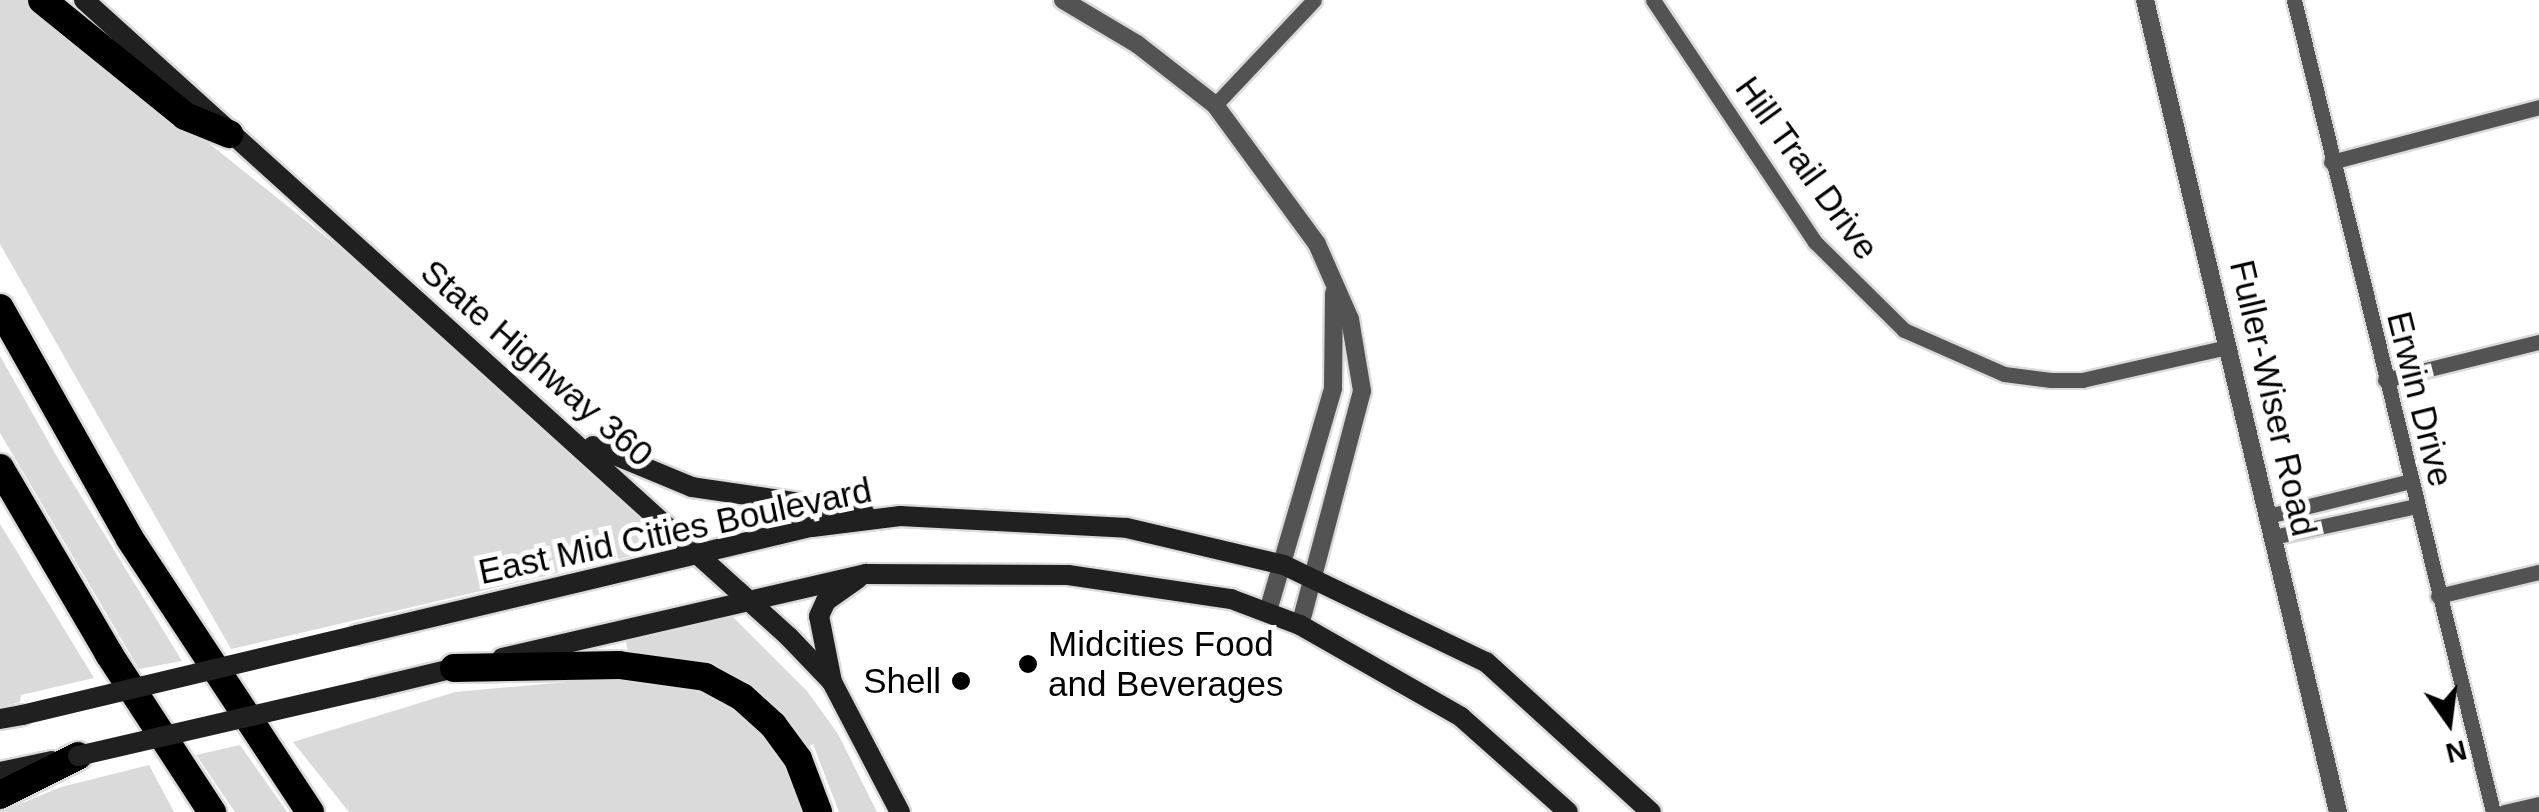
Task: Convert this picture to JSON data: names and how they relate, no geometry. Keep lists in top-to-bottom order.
{
  "streets": {
    "main road": ["State Highway 360", "East Mid Cities Boulevard"],
    "street": ["Hill Trail Drive", "Fuller-Wiser Road", "Erwin Drive"]
  },
  "crossings": [
    ["Hill Trail Drive", "Fuller-Wiser Road"],
    ["State Highway 360", "East Mid Cities Boulevard"]
  ],
  "places": ["Midcities Food and Beverages", "Shell"],
  "north": "bottom"
}
